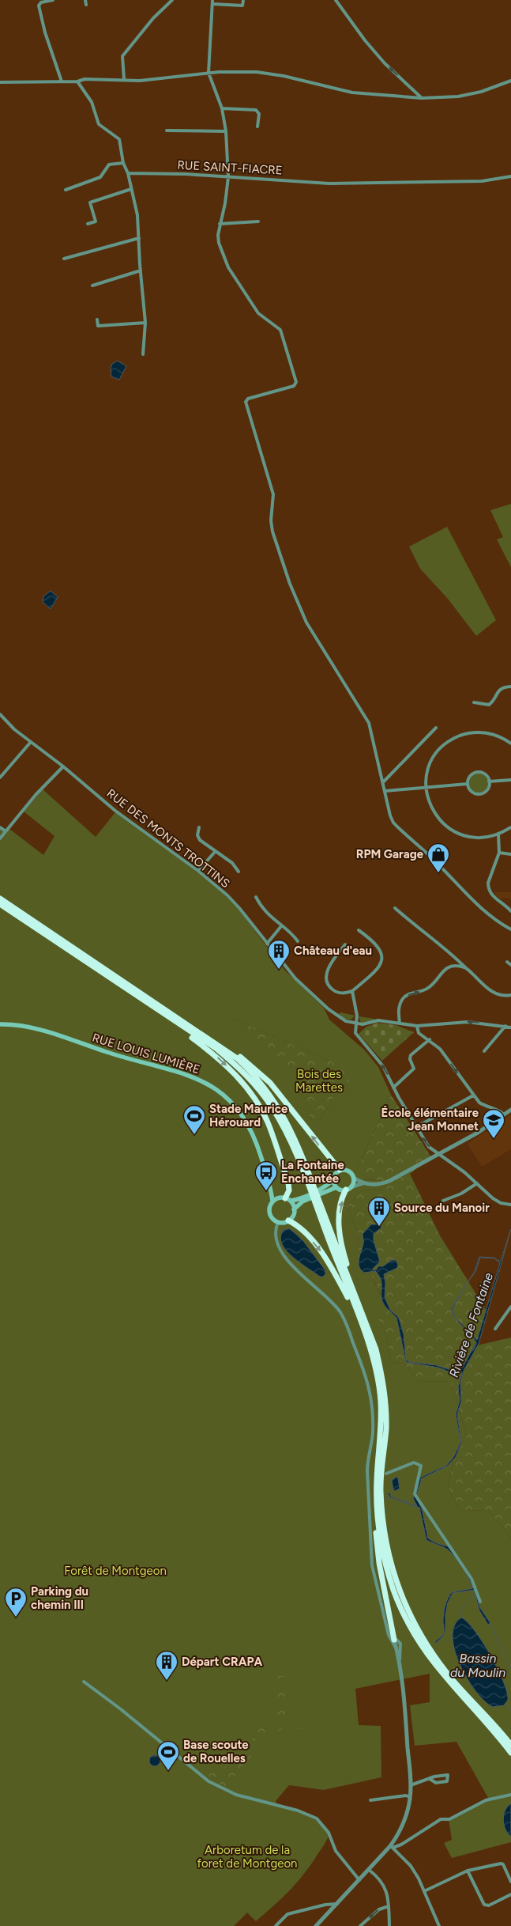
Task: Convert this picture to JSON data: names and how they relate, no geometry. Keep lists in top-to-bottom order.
{
  "streets": {
    "main road": ["RUE LOUIS LUMIÈRE"],
    "street": ["RUE SAINT-FIACRE", "RUE DES MONTS TROTTINS"]
  },
  "water": ["Rivière de Fontaine", "Bassin du Moulin"],
  "parks": ["Bois des Marettes", "Forêt de Montgeon", "Arboretum de la foret de Montgeon"],
  "places": {
    "shop": ["RPM Garage"],
    "building": ["Château d'eau", "Source du Manoir", "Départ CRAPA"],
    "sports": ["Stade Maurice Hérouard", "Base scoute de Rouelles"],
    "school or university": ["École élémentaire Jean Monnet"],
    "bus stop": ["La Fontaine Enchantée"],
    "parking": ["Parking du chemin III"]
  }
}
